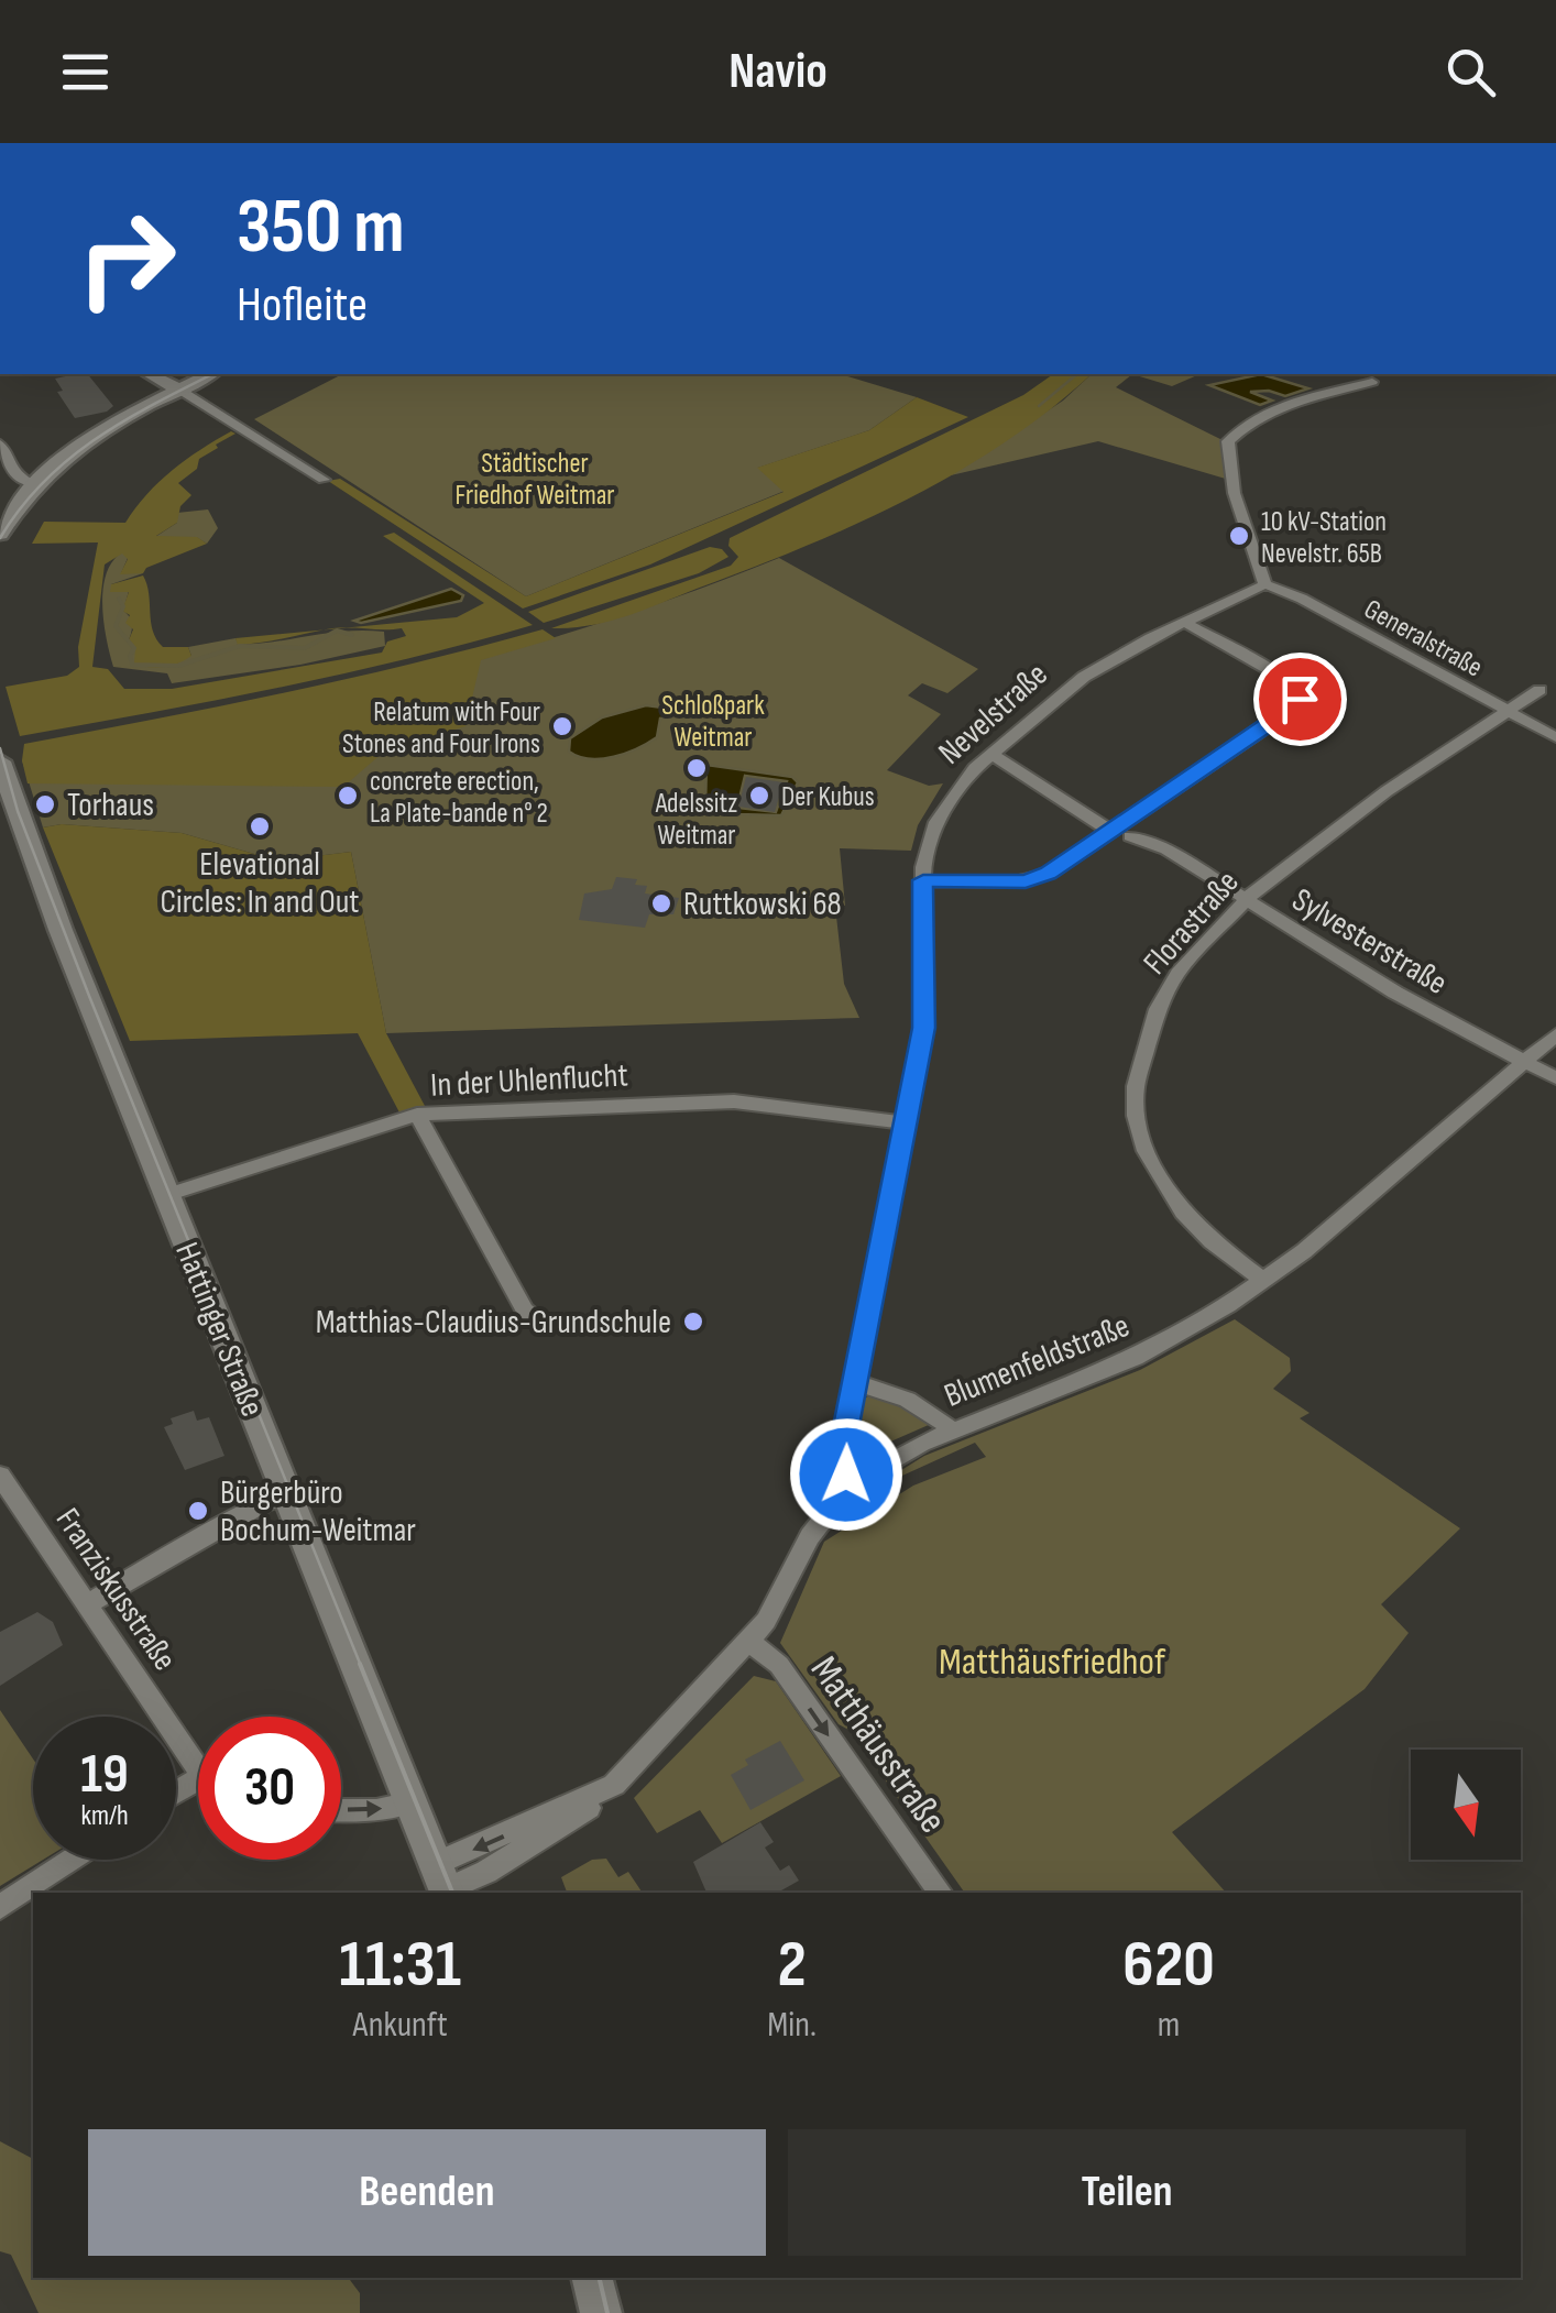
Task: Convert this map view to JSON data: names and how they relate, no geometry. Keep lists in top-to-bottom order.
{
  "streets": {
    "main road": ["Hattinger Straße"],
    "street": [
      "Generalstraße",
      "Nevelstraße",
      "Florastraße",
      "Sylvesterstraße",
      "In der Uhlenflucht",
      "Blumenfeldstraße",
      "Franziskusstraße",
      "Matthäusstraße"
    ]
  },
  "crossings": [
    ["Generalstraße", "Nevelstraße"],
    ["Generalstraße", "Florastraße"],
    ["Nevelstraße", "In der Uhlenflucht"],
    ["Nevelstraße", "Blumenfeldstraße"],
    ["Florastraße", "Sylvesterstraße"],
    ["Florastraße", "Blumenfeldstraße"],
    ["Sylvesterstraße", "Blumenfeldstraße"],
    ["In der Uhlenflucht", "Hattinger Straße"],
    ["Hattinger Straße", "Blumenfeldstraße"],
    ["Blumenfeldstraße", "Matthäusstraße"]
  ],
  "one_way": ["Matthäusstraße"],
  "parks": ["Städtischer Friedhof Weitmar", "Schloßpark Weitmar", "Matthäusfriedhof"],
  "places": [
    "10 kV-Station Nevelstr. 65B",
    "Relatum with Four Stones and Four Irons",
    "Adelssitz Weitmar",
    "concrete erection, La Plate-bande n° 2",
    "Der Kubus",
    "Torhaus",
    "Elevational Circles: In and Out",
    "Ruttkowski 68",
    "Matthias-Claudius-Grundschule",
    "Bürgerbüro Bochum-Weitmar"
  ],
  "north": "bottom",
  "page": {
    "header": "Navio",
    "turn": ["350 m", "Hofleite"],
    "speed": "19 km/h",
    "limit": "30",
    "eta": [
      "11:31",
      "Ankunft",
      "2",
      "Min.",
      "620",
      "m"
    ],
    "buttons": ["Beenden", "Teilen"]
  }
}
